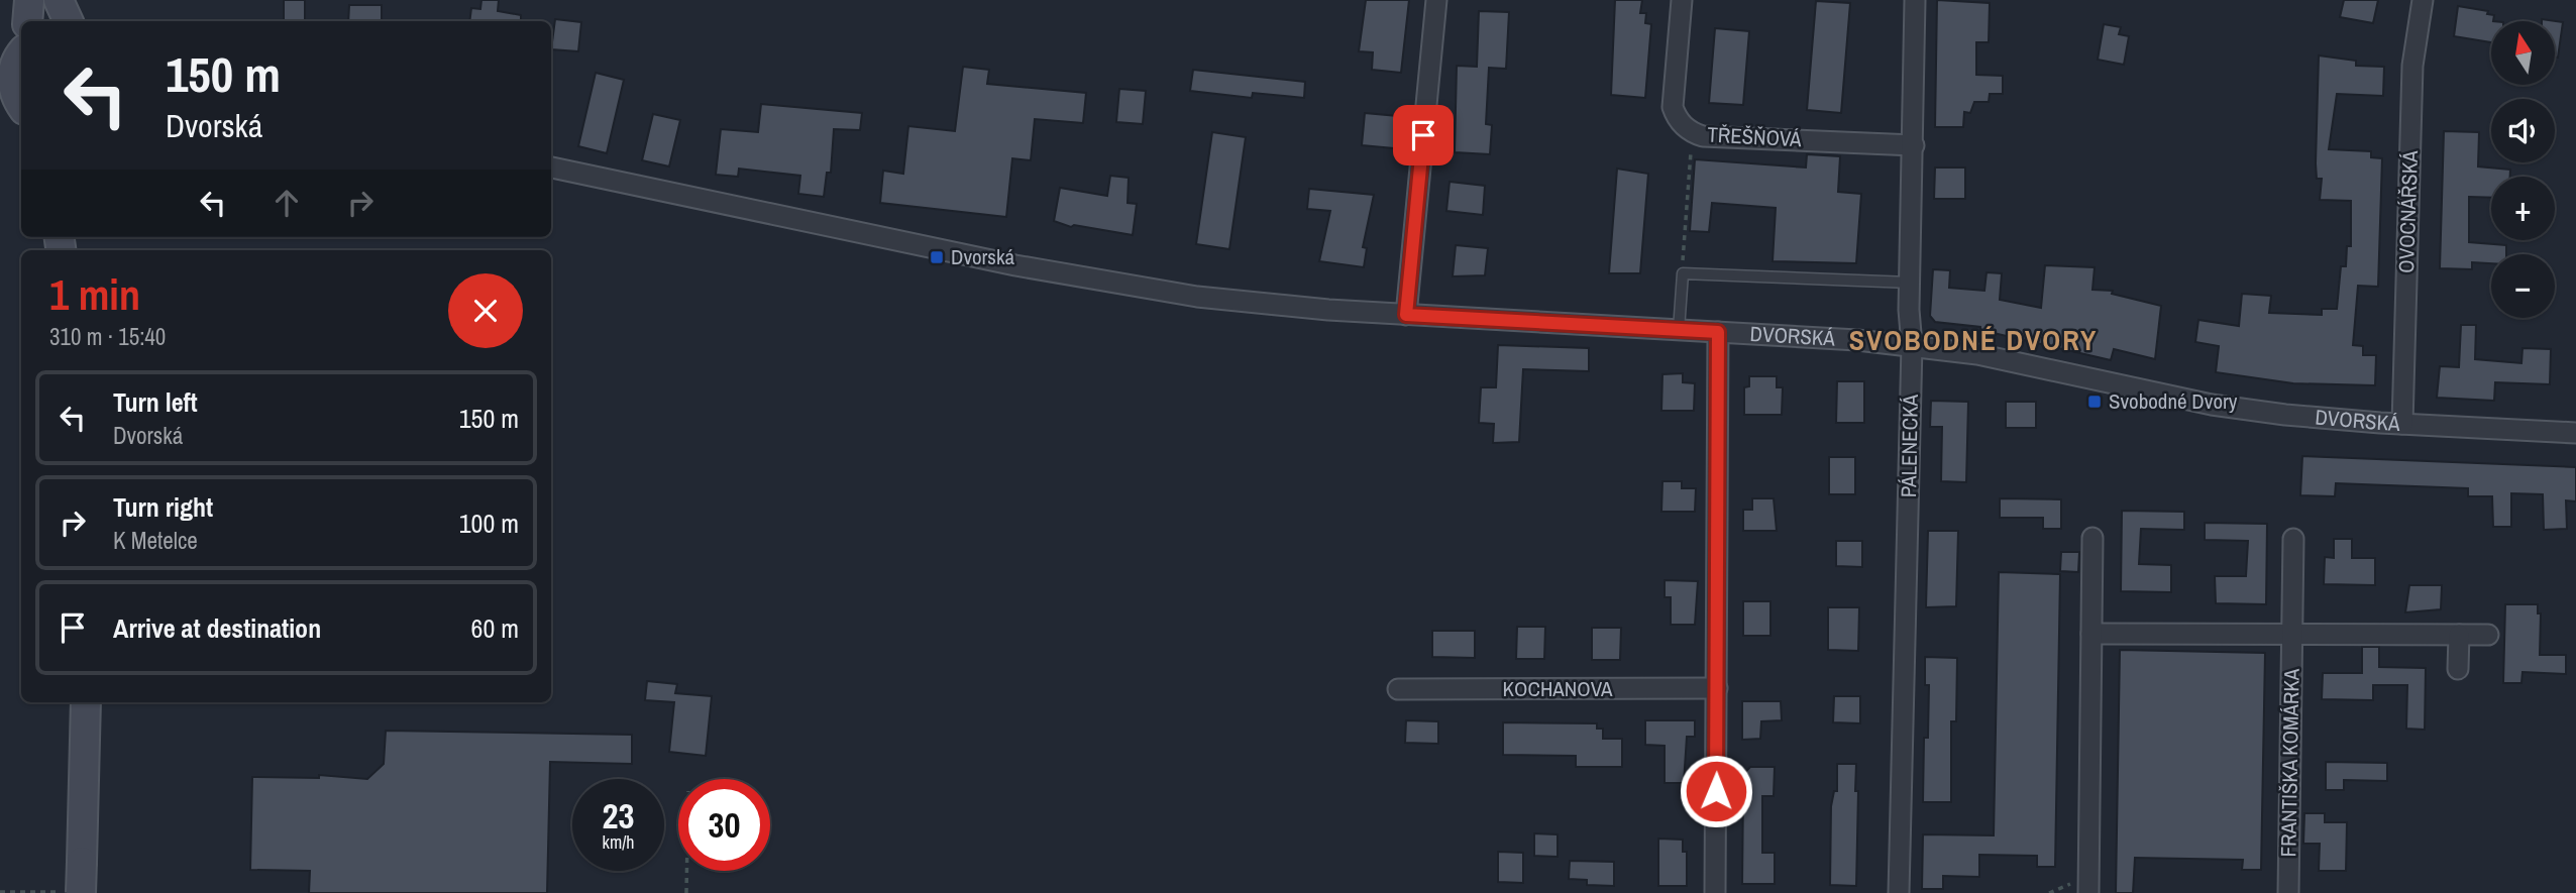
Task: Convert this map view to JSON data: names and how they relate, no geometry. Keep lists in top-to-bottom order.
{
  "streets": {
    "street": [
      "TŘEŠŇOVÁ",
      "OVOCNÁŘSKÁ",
      "DVORSKÁ",
      "PÁLENECKÁ",
      "KOCHANOVA",
      "FRANTIŠKA KOMÁRKA"
    ]
  },
  "crossings": [
    ["TŘEŠŇOVÁ", "PÁLENECKÁ"],
    ["OVOCNÁŘSKÁ", "DVORSKÁ"],
    ["DVORSKÁ", "PÁLENECKÁ"]
  ],
  "districts": ["SVOBODNÉ DVORY"],
  "places": {
    "transit": ["Dvorská", "Svobodné Dvory"]
  },
  "north": "top",
  "page": {
    "map_buttons": ["+", "−"],
    "turn": ["150 m", "Dvorská"],
    "heading": ["1 min", "310 m · 15:40"],
    "list": [
      {
        "name": "Turn left",
        "note": "Dvorská",
        "value": "150 m"
      },
      {
        "name": "Turn right",
        "note": "K Metelce",
        "value": "100 m"
      },
      {
        "name": "Arrive at destination",
        "value": "60 m"
      }
    ],
    "speed": "23 km/h",
    "limit": "30"
  }
}
